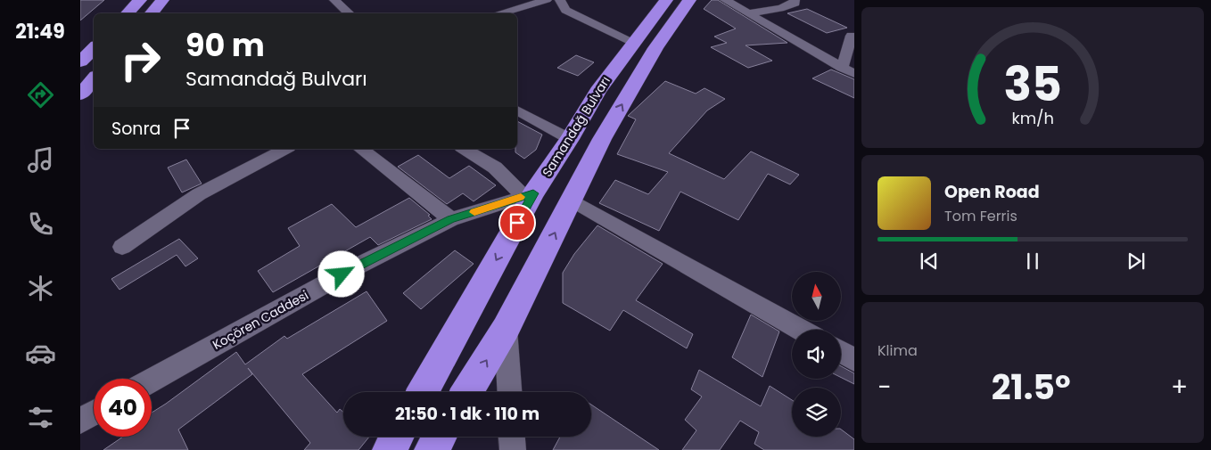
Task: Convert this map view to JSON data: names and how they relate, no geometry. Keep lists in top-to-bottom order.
{
  "streets": {
    "highway": ["Samandağ Bulvarı"],
    "street": ["Koçören Caddesi"]
  },
  "crossings": [
    ["Samandağ Bulvarı", "Koçören Caddesi"]
  ],
  "north": "top",
  "page": {
    "tabs": "21:49",
    "turn": ["90 m", "Samandağ Bulvarı"],
    "then": "Sonra",
    "song": ["Open Road", "Tom Ferris"],
    "tile": "Klima",
    "heat": ["−", "21.5°", "+"],
    "limit": "40",
    "trip": "21:50 · 1 dk · 110 m",
    "gauge": ["35", "km/h"]
  }
}
